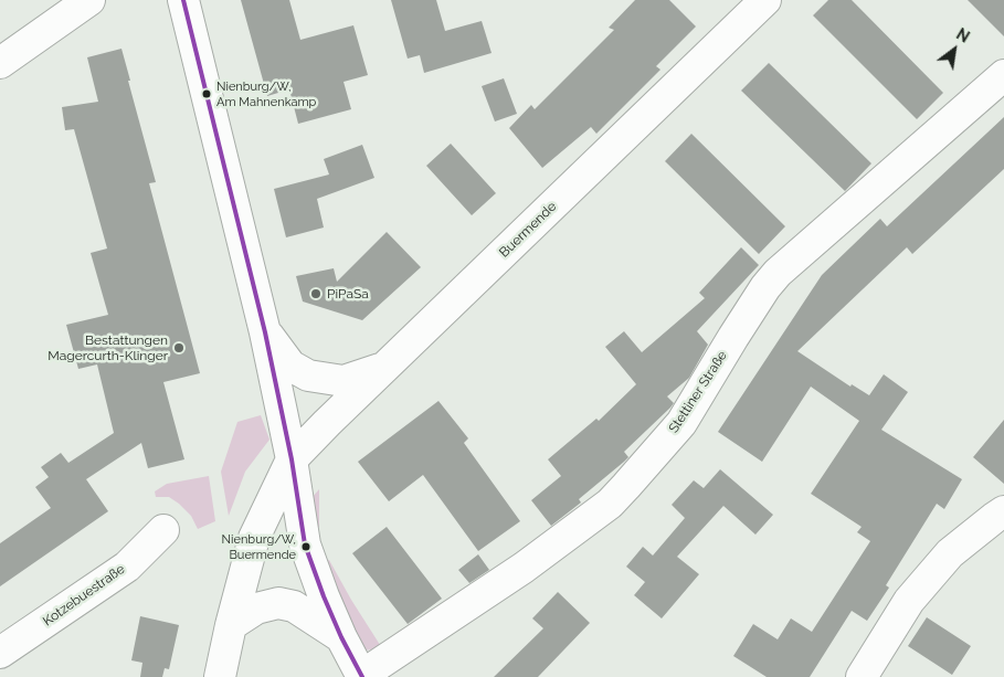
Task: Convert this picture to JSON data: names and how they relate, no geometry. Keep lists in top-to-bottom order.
{
  "streets": {
    "street": ["Buermende", "Stettiner Straße", "Kotzebuestraße"]
  },
  "places": [
    "Nienburg/W, Am Mahnenkamp",
    "PiPaSa",
    "Bestattungen Magercurth-Klinger",
    "Nienburg/W, Buermende"
  ],
  "north": "top right"
}
